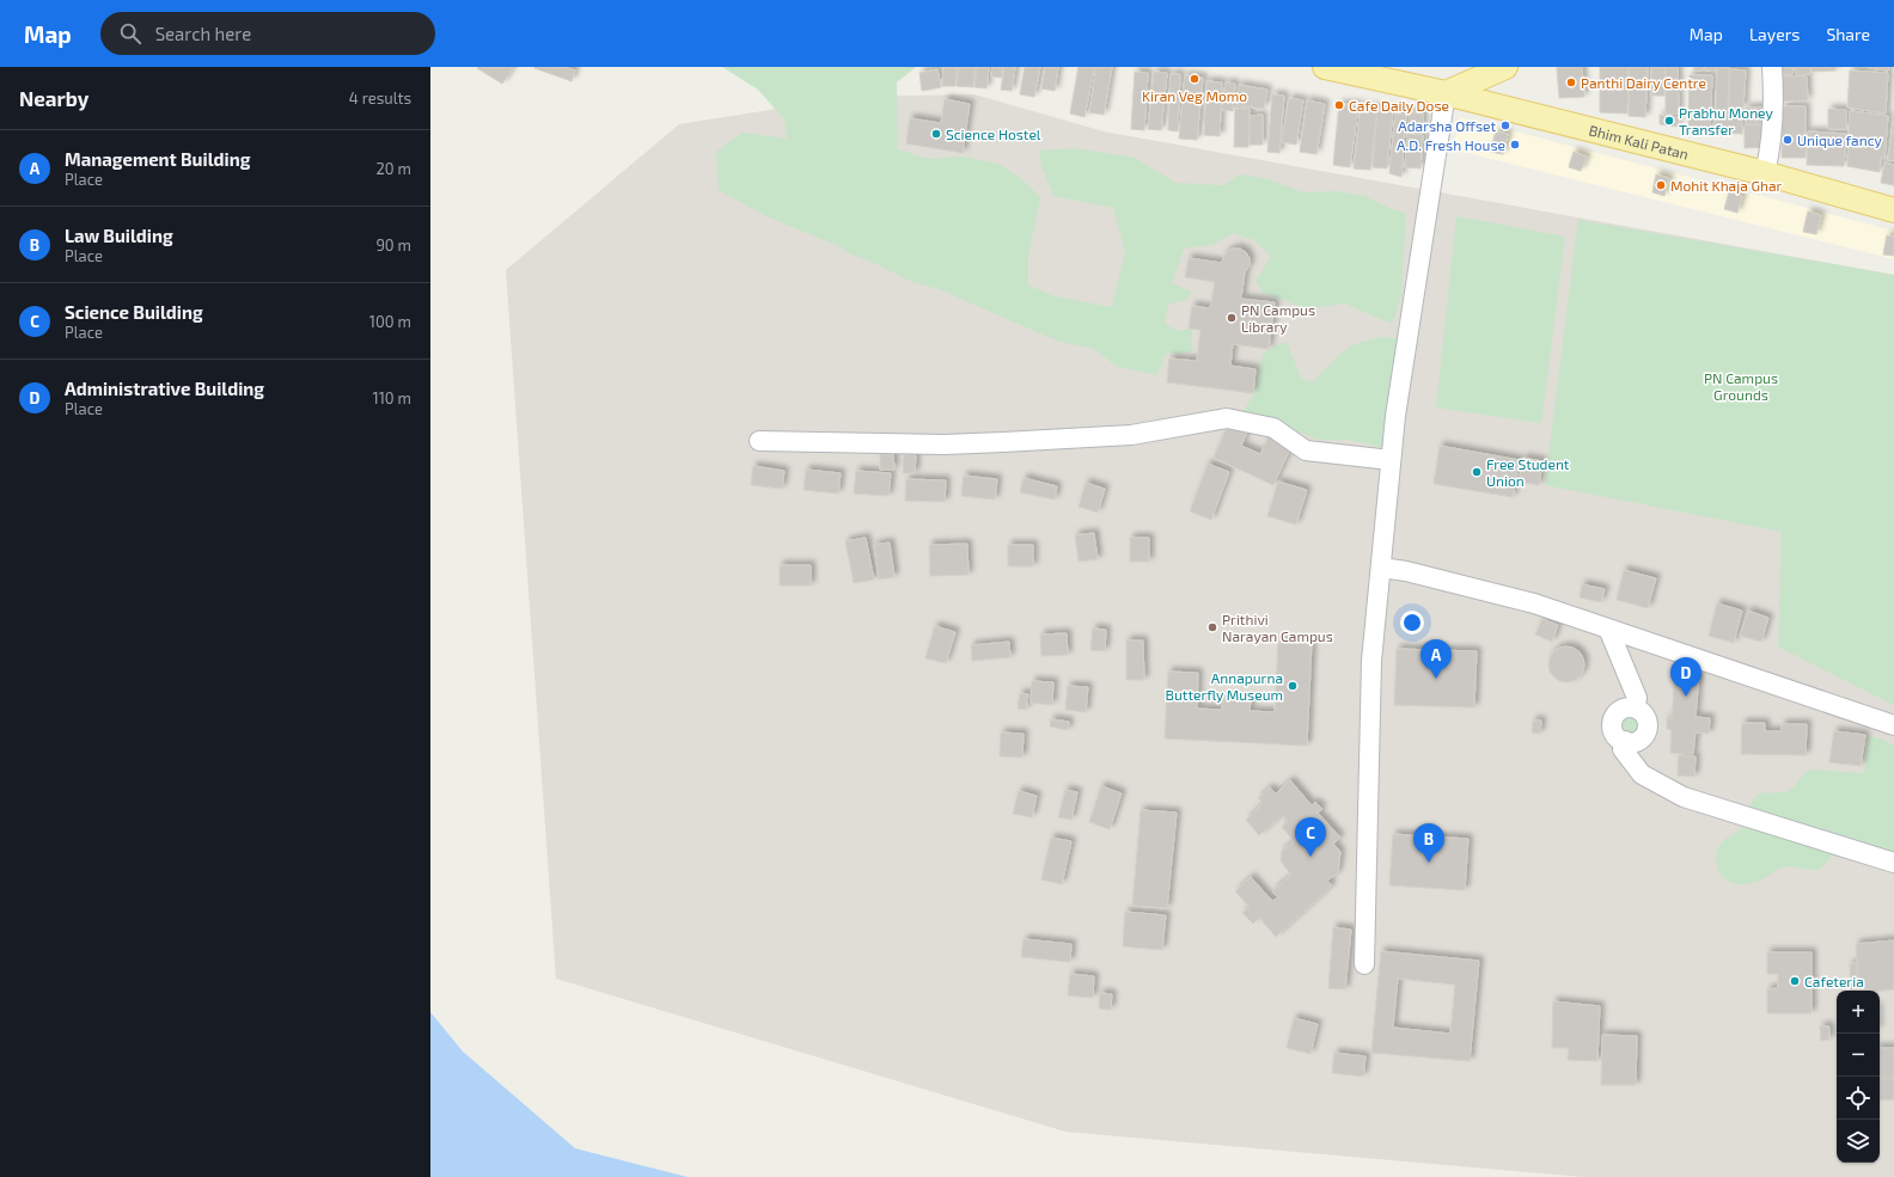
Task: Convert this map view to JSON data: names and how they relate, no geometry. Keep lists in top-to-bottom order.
{
  "streets": {
    "main road": ["Bhim Kali Patan"]
  },
  "parks": ["PN Campus Grounds"],
  "places": [
    "Kiran Veg Momo",
    "Panthi Dairy Centre",
    "Cafe Daily Dose",
    "Prabhu Money Transfer",
    "Adarsha Offset",
    "Science Hostel",
    "Unique fancy",
    "A.D. Fresh House",
    "Mohit Khaja Ghar",
    "PN Campus Library",
    "Free Student Union",
    "Prithivi Narayan Campus",
    "Annapurna Butterfly Museum",
    "Cafeteria"
  ],
  "page": {
    "header": "Map",
    "search": "Search here",
    "nav": ["Map", "Layers", "Share"],
    "heading": ["Nearby", "4 results"],
    "list": [
      {
        "mark": "A",
        "name": "Management Building",
        "note": "Place",
        "value": "20 m"
      },
      {
        "mark": "B",
        "name": "Law Building",
        "note": "Place",
        "value": "90 m"
      },
      {
        "mark": "C",
        "name": "Science Building",
        "note": "Place",
        "value": "100 m"
      },
      {
        "mark": "D",
        "name": "Administrative Building",
        "note": "Place",
        "value": "110 m"
      }
    ],
    "pins": [
      "A",
      "D",
      "C",
      "B"
    ],
    "map_buttons": ["+", "−"]
  }
}
